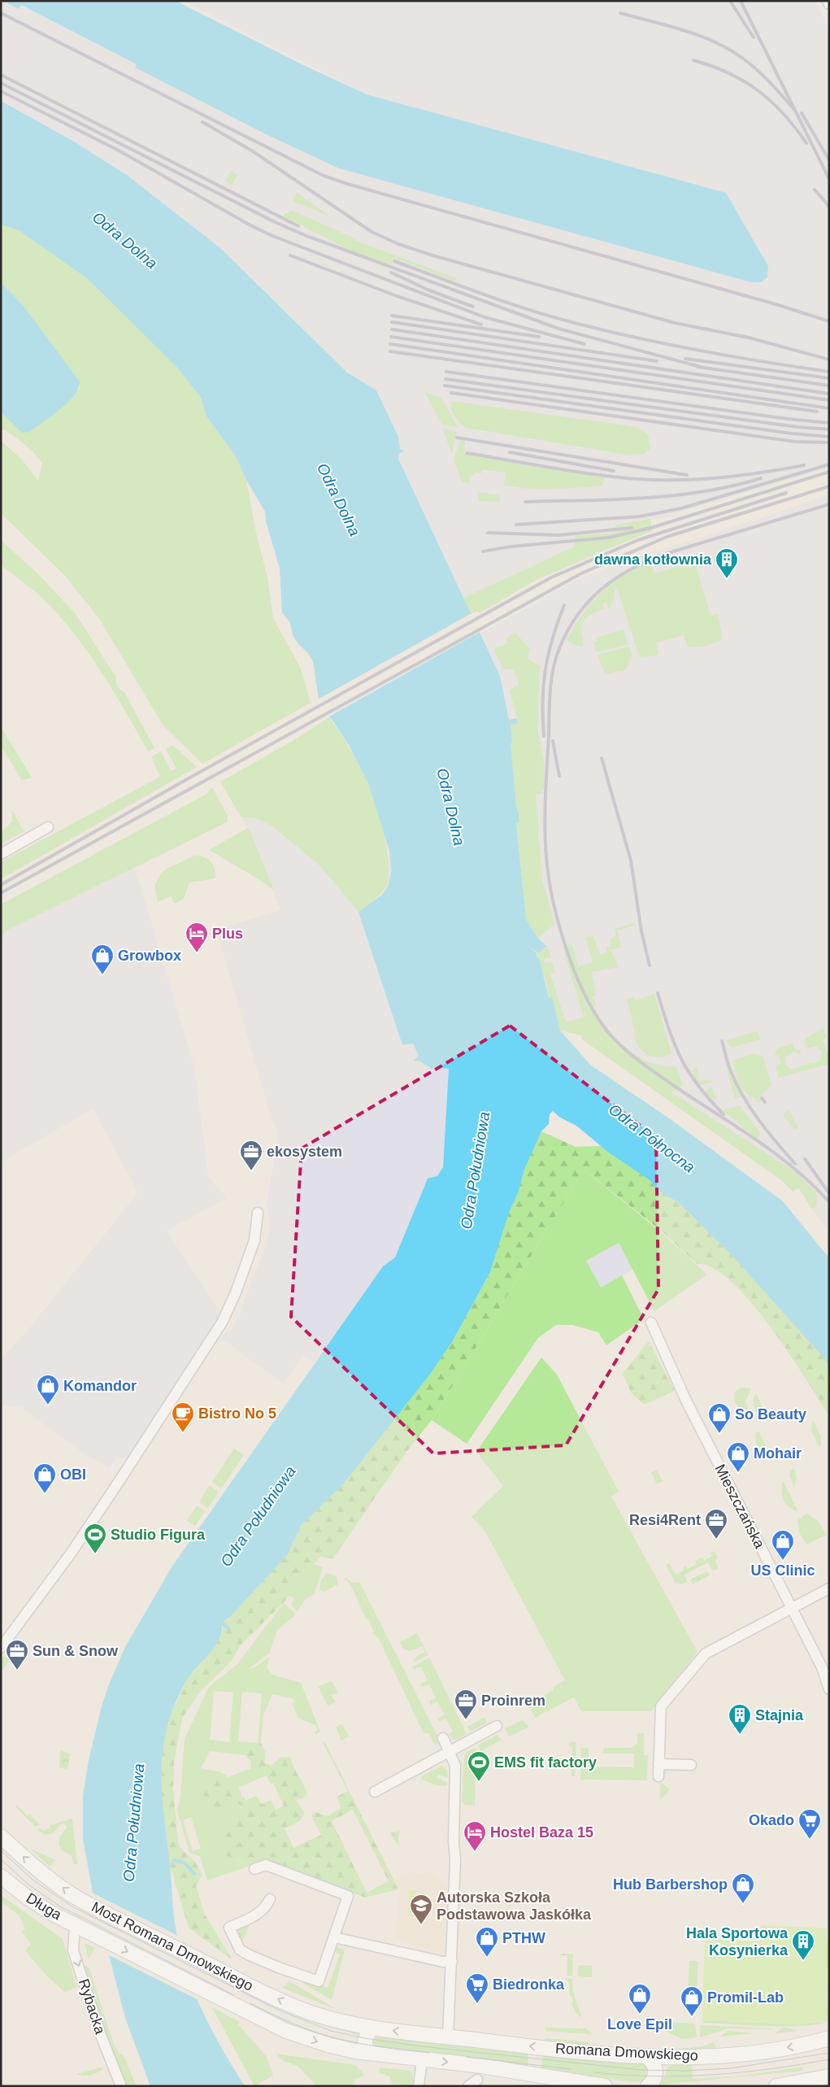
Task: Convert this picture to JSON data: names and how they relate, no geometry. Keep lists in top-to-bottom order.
{
  "streets": {
    "street": [
      "Mieszczańska",
      "Długa",
      "Most Romana Dmowskiego",
      "Rybacka",
      "Romana Dmowskiego"
    ]
  },
  "crossings": [
    ["Długa", "Most Romana Dmowskiego"],
    ["Długa", "Rybacka"],
    ["Most Romana Dmowskiego", "Romana Dmowskiego"]
  ],
  "one_way": ["Rybacka"],
  "water": ["Odra Dolna", "Odra Północna", "Odra Południowa"],
  "places": {
    "building": ["dawna kotłownia", "Stajnia", "Hala Sportowa Kosynierka"],
    "hotel": ["Plus", "Hostel Baza 15"],
    "shop": [
      "Growbox",
      "Komandor",
      "So Beauty",
      "Mohair",
      "OBI",
      "US Clinic",
      "Hub Barbershop",
      "PTHW",
      "Love Epil",
      "Promil-Lab"
    ],
    "office": [
      "ekosystem",
      "Resi4Rent",
      "Sun & Snow",
      "Proinrem"
    ],
    "cafe": ["Bistro No 5"],
    "sports": ["Studio Figura", "EMS fit factory"],
    "supermarket": ["Okado", "Biedronka"],
    "school or university": ["Autorska Szkoła Podstawowa Jaskółka"]
  }
}
